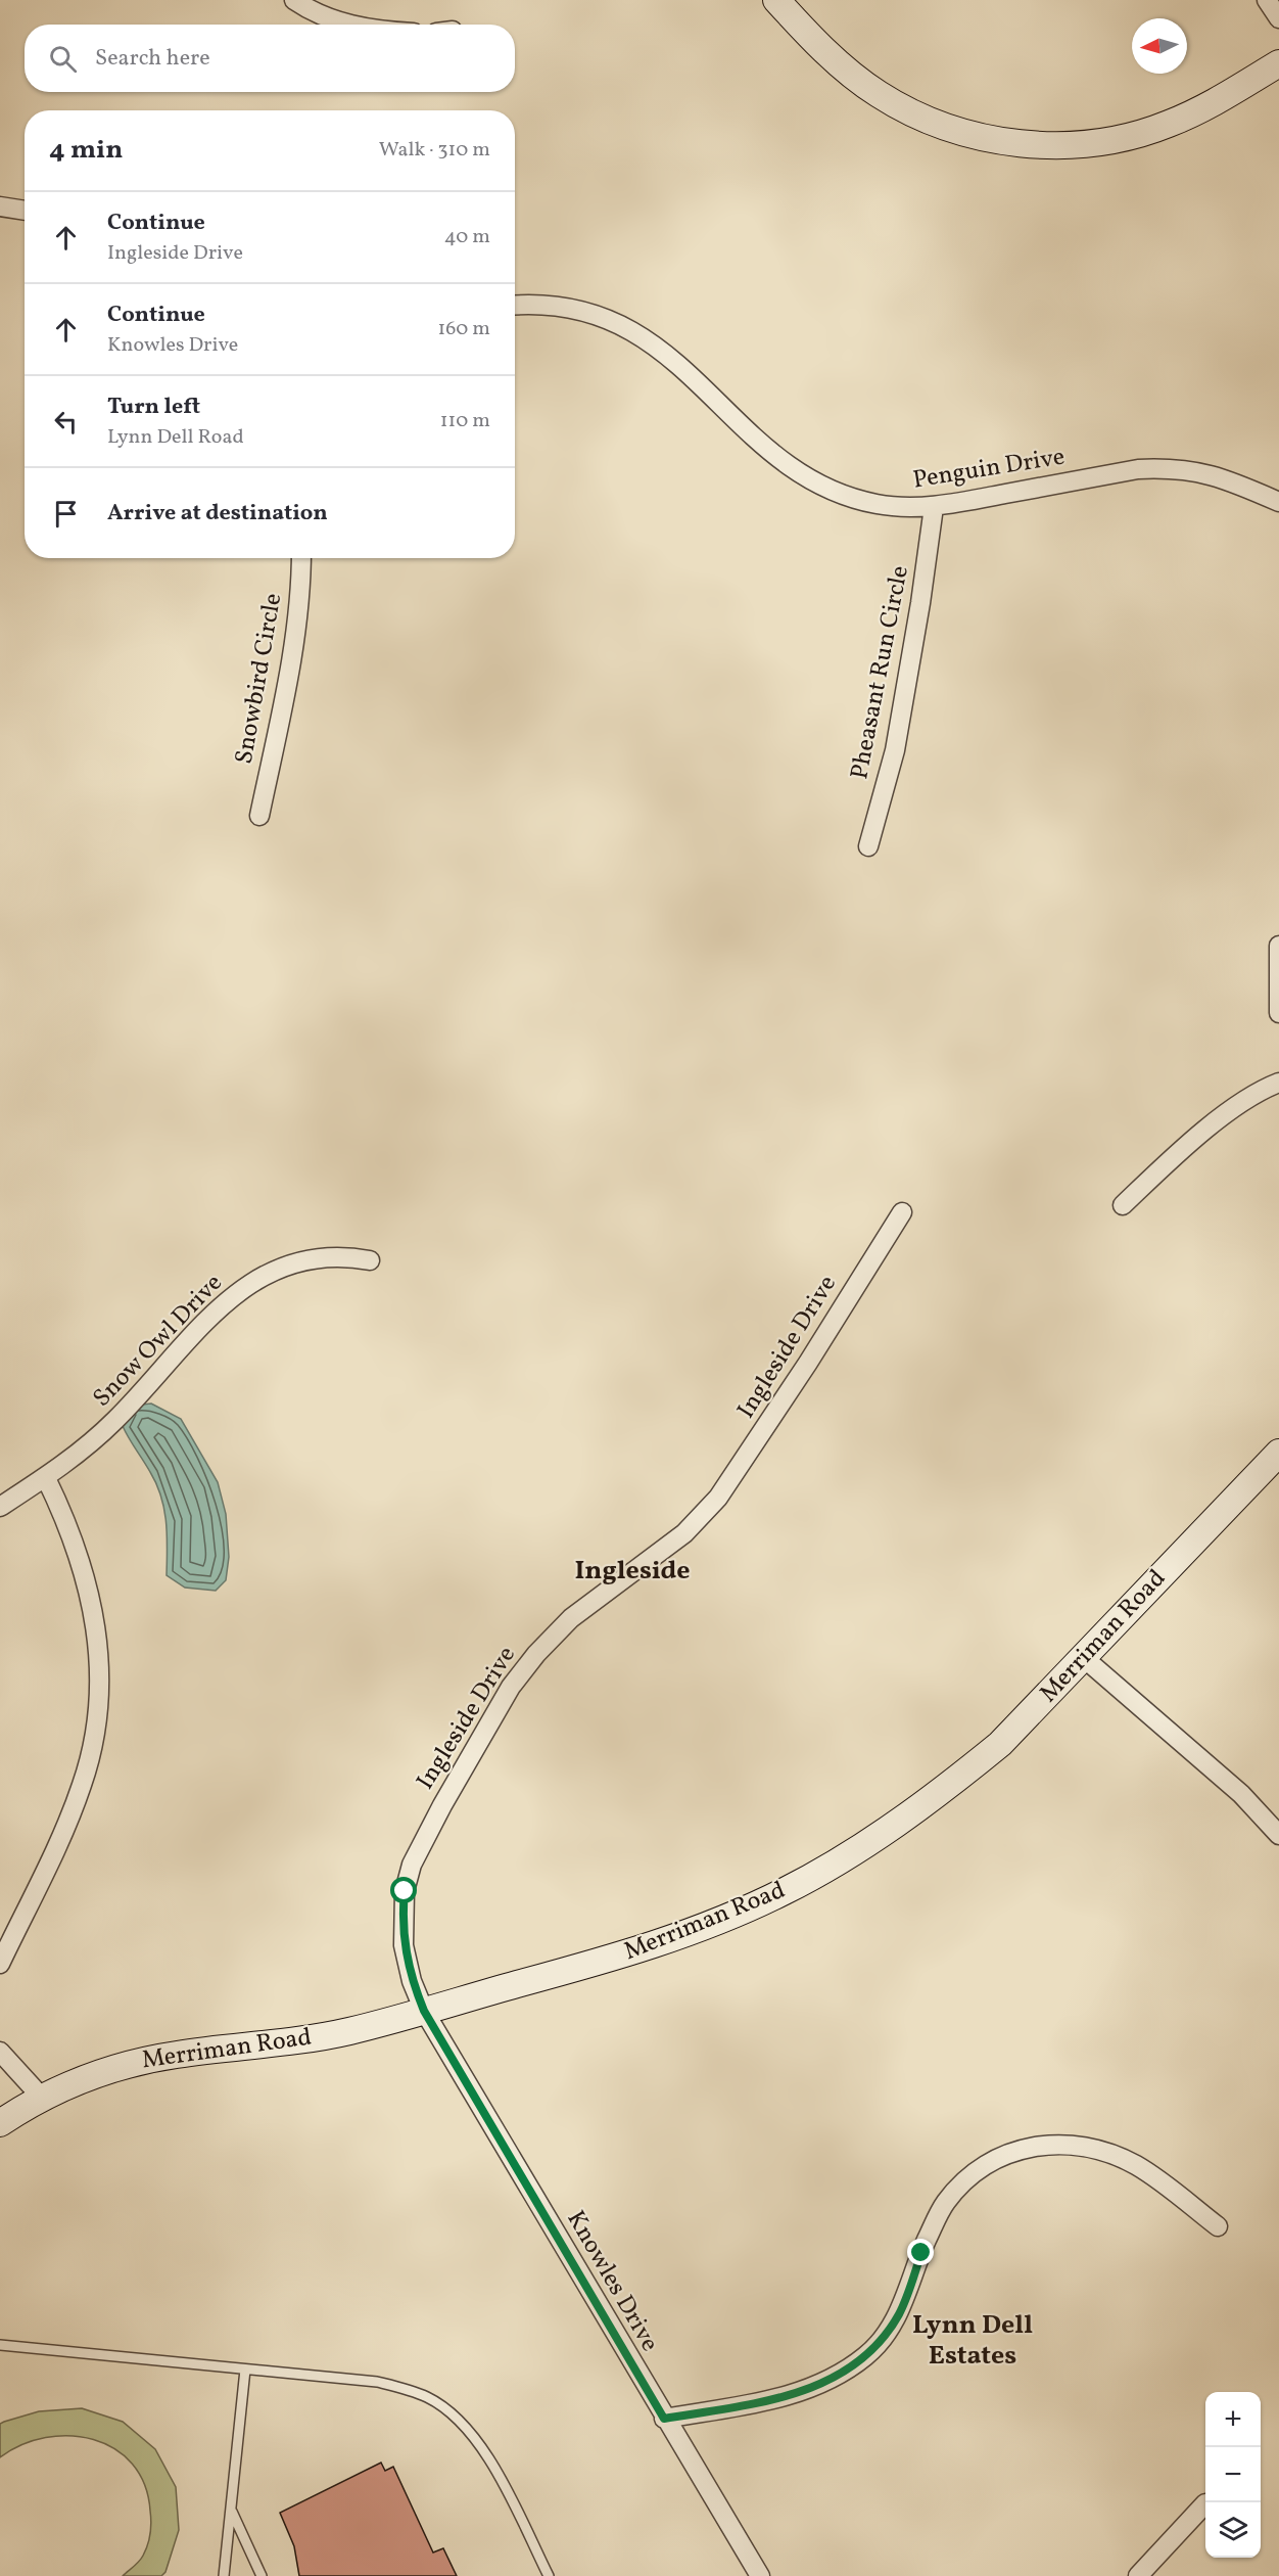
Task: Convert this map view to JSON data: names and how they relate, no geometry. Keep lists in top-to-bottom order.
{
  "streets": {
    "main road": ["Merriman Road"],
    "street": [
      "Penguin Drive",
      "Pheasant Run Circle",
      "Snowbird Circle",
      "Snow Owl Drive",
      "Ingleside Drive",
      "Knowles Drive"
    ]
  },
  "crossings": [
    ["Penguin Drive", "Pheasant Run Circle"],
    ["Ingleside Drive", "Merriman Road"],
    ["Ingleside Drive", "Knowles Drive"],
    ["Merriman Road", "Knowles Drive"]
  ],
  "districts": ["Ingleside", "Lynn Dell Estates"],
  "north": "left",
  "page": {
    "search": "Search here",
    "heading": ["4 min", "Walk · 310 m"],
    "list": [
      ["Continue", "Ingleside Drive", "40 m"],
      ["Continue", "Knowles Drive", "160 m"],
      ["Turn left", "Lynn Dell Road", "110 m"],
      "Arrive at destination"
    ],
    "map_buttons": ["+", "−"]
  }
}
